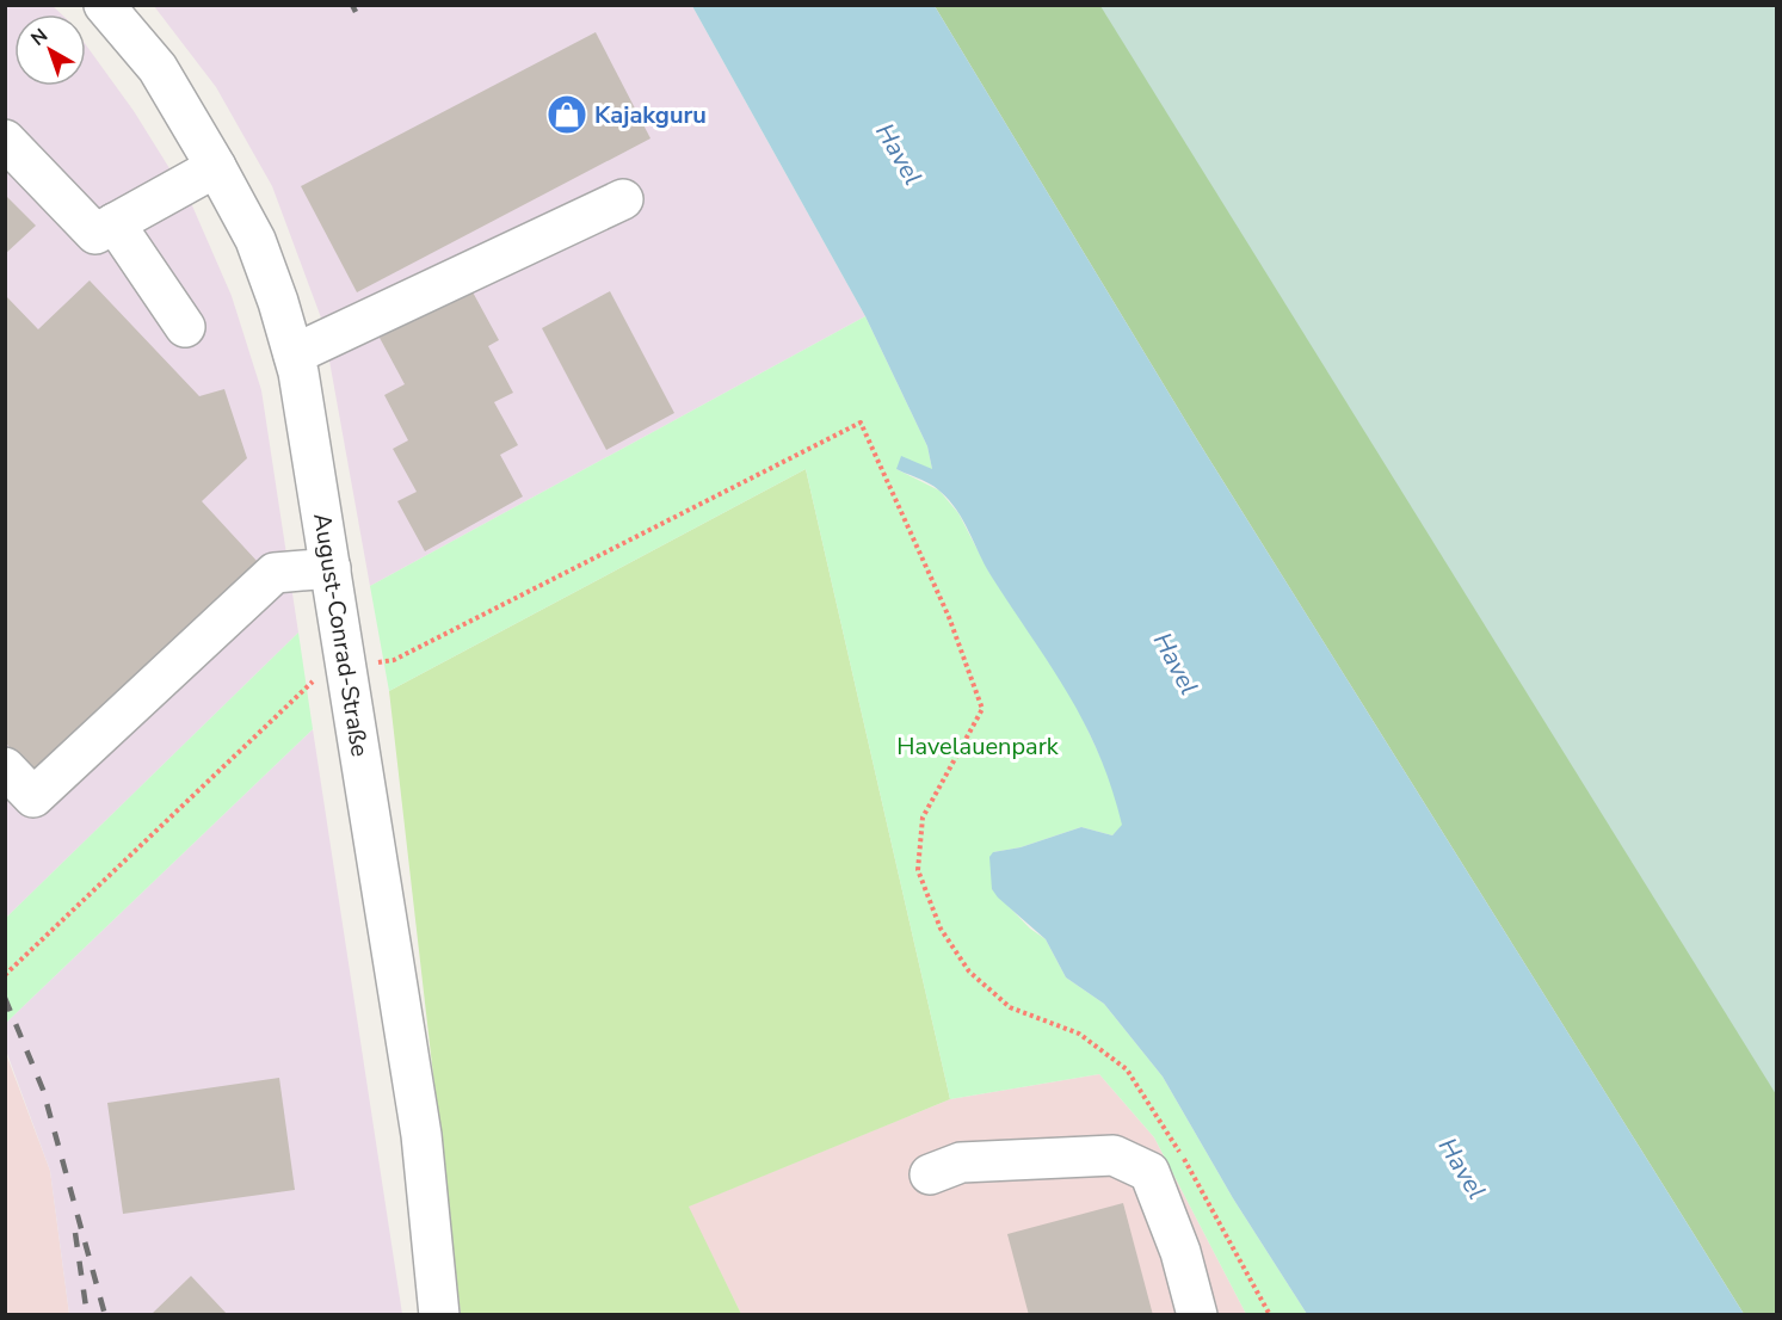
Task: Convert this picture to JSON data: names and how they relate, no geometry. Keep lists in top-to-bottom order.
{
  "streets": {
    "street": ["August-Conrad-Straße"]
  },
  "water": ["Havel"],
  "parks": ["Havelauenpark"],
  "places": {
    "shop": ["Kajakguru"]
  },
  "north": "top left"
}
